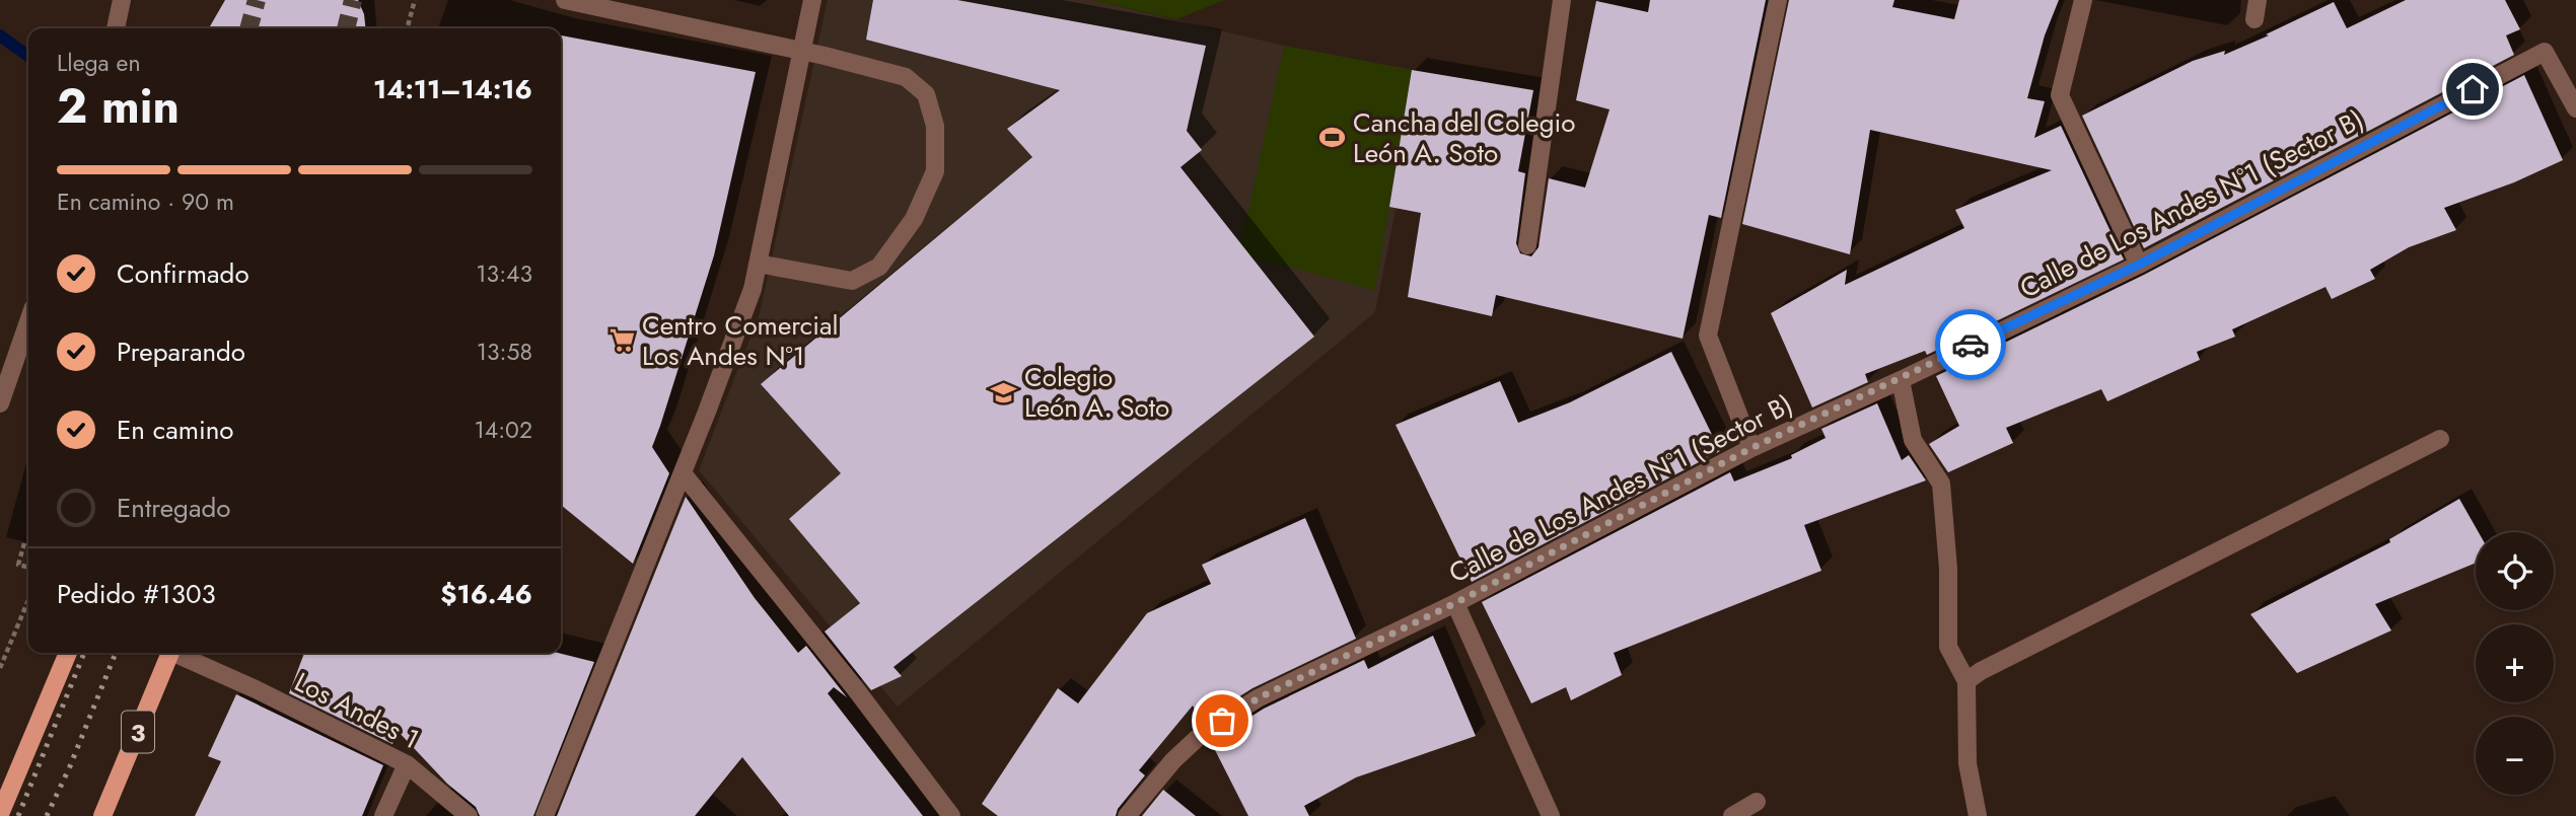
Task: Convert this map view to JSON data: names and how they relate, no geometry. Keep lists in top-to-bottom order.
{
  "streets": {
    "main road": ["3"],
    "street": ["Calle de Los Andes N°1 (Sector B)", "Los Andes 1"]
  },
  "places": {
    "sports": ["Cancha del Colegio León A. Soto"],
    "supermarket": ["Centro Comercial Los Andes N°1"],
    "school or university": ["Colegio León A. Soto"]
  },
  "page": {
    "heading": ["2 min", "Llega en", "14:11–14:16"],
    "panel": ["Pedido #1303", "$16.46"],
    "bar": "En camino · 90 m",
    "list": [
      ["Confirmado", "13:43"],
      ["Preparando", "13:58"],
      ["En camino", "14:02"],
      "Entregado"
    ],
    "map_buttons": ["+", "−"]
  }
}
